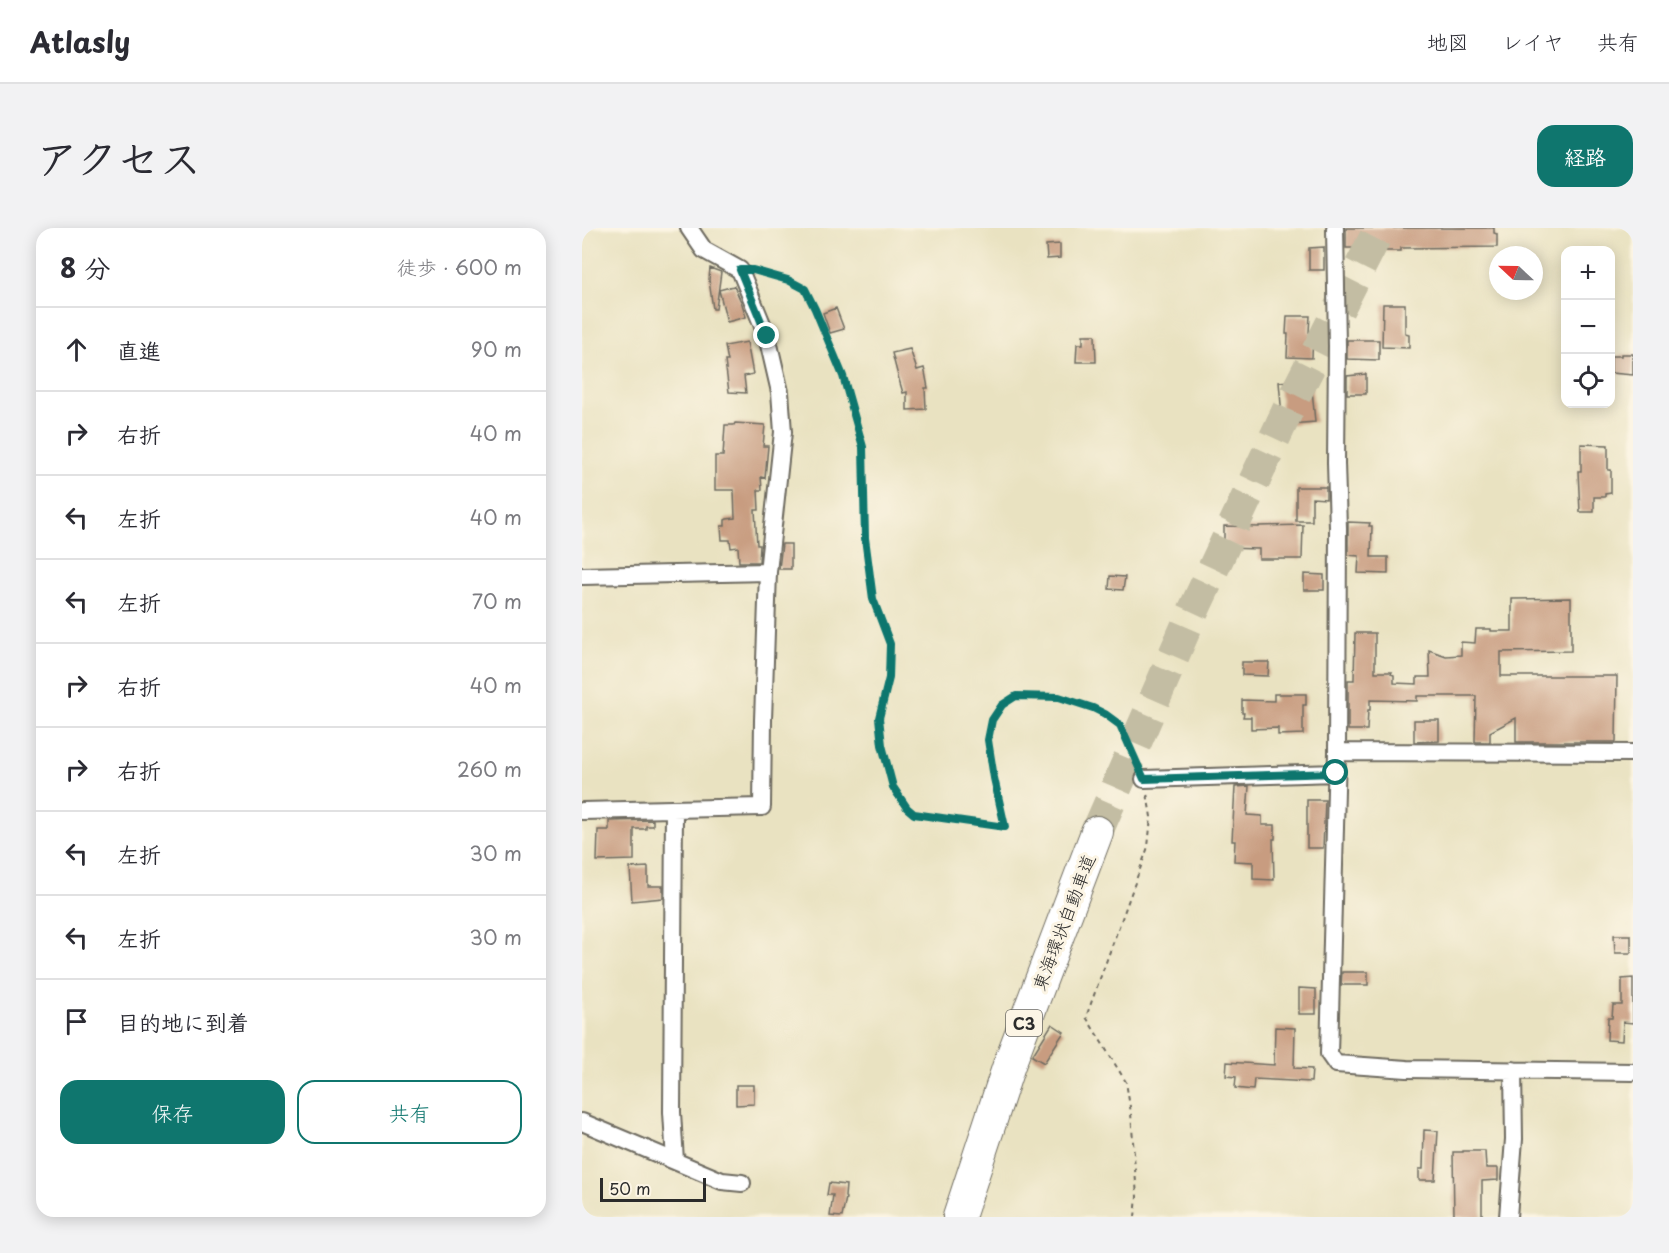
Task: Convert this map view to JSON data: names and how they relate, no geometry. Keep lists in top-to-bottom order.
{
  "streets": {
    "highway": ["東海環状自動車道", "C3"]
  },
  "scale_bar": "50 m",
  "north": "left",
  "page": {
    "header": "Atlasly",
    "nav": ["地図", "レイヤ", "共有"],
    "title": "アクセス",
    "buttons": [
      "経路",
      ["保存", "共有"]
    ],
    "heading": ["8 分", "徒歩 · 600 m"],
    "map_buttons": ["+", "−"],
    "list": [
      ["直進", "90 m"],
      ["右折", "40 m"],
      ["左折", "40 m"],
      ["左折", "70 m"],
      ["右折", "40 m"],
      ["右折", "260 m"],
      ["左折", "30 m"],
      ["左折", "30 m"],
      "目的地に到着"
    ],
    "scale": "50 m"
  }
}
